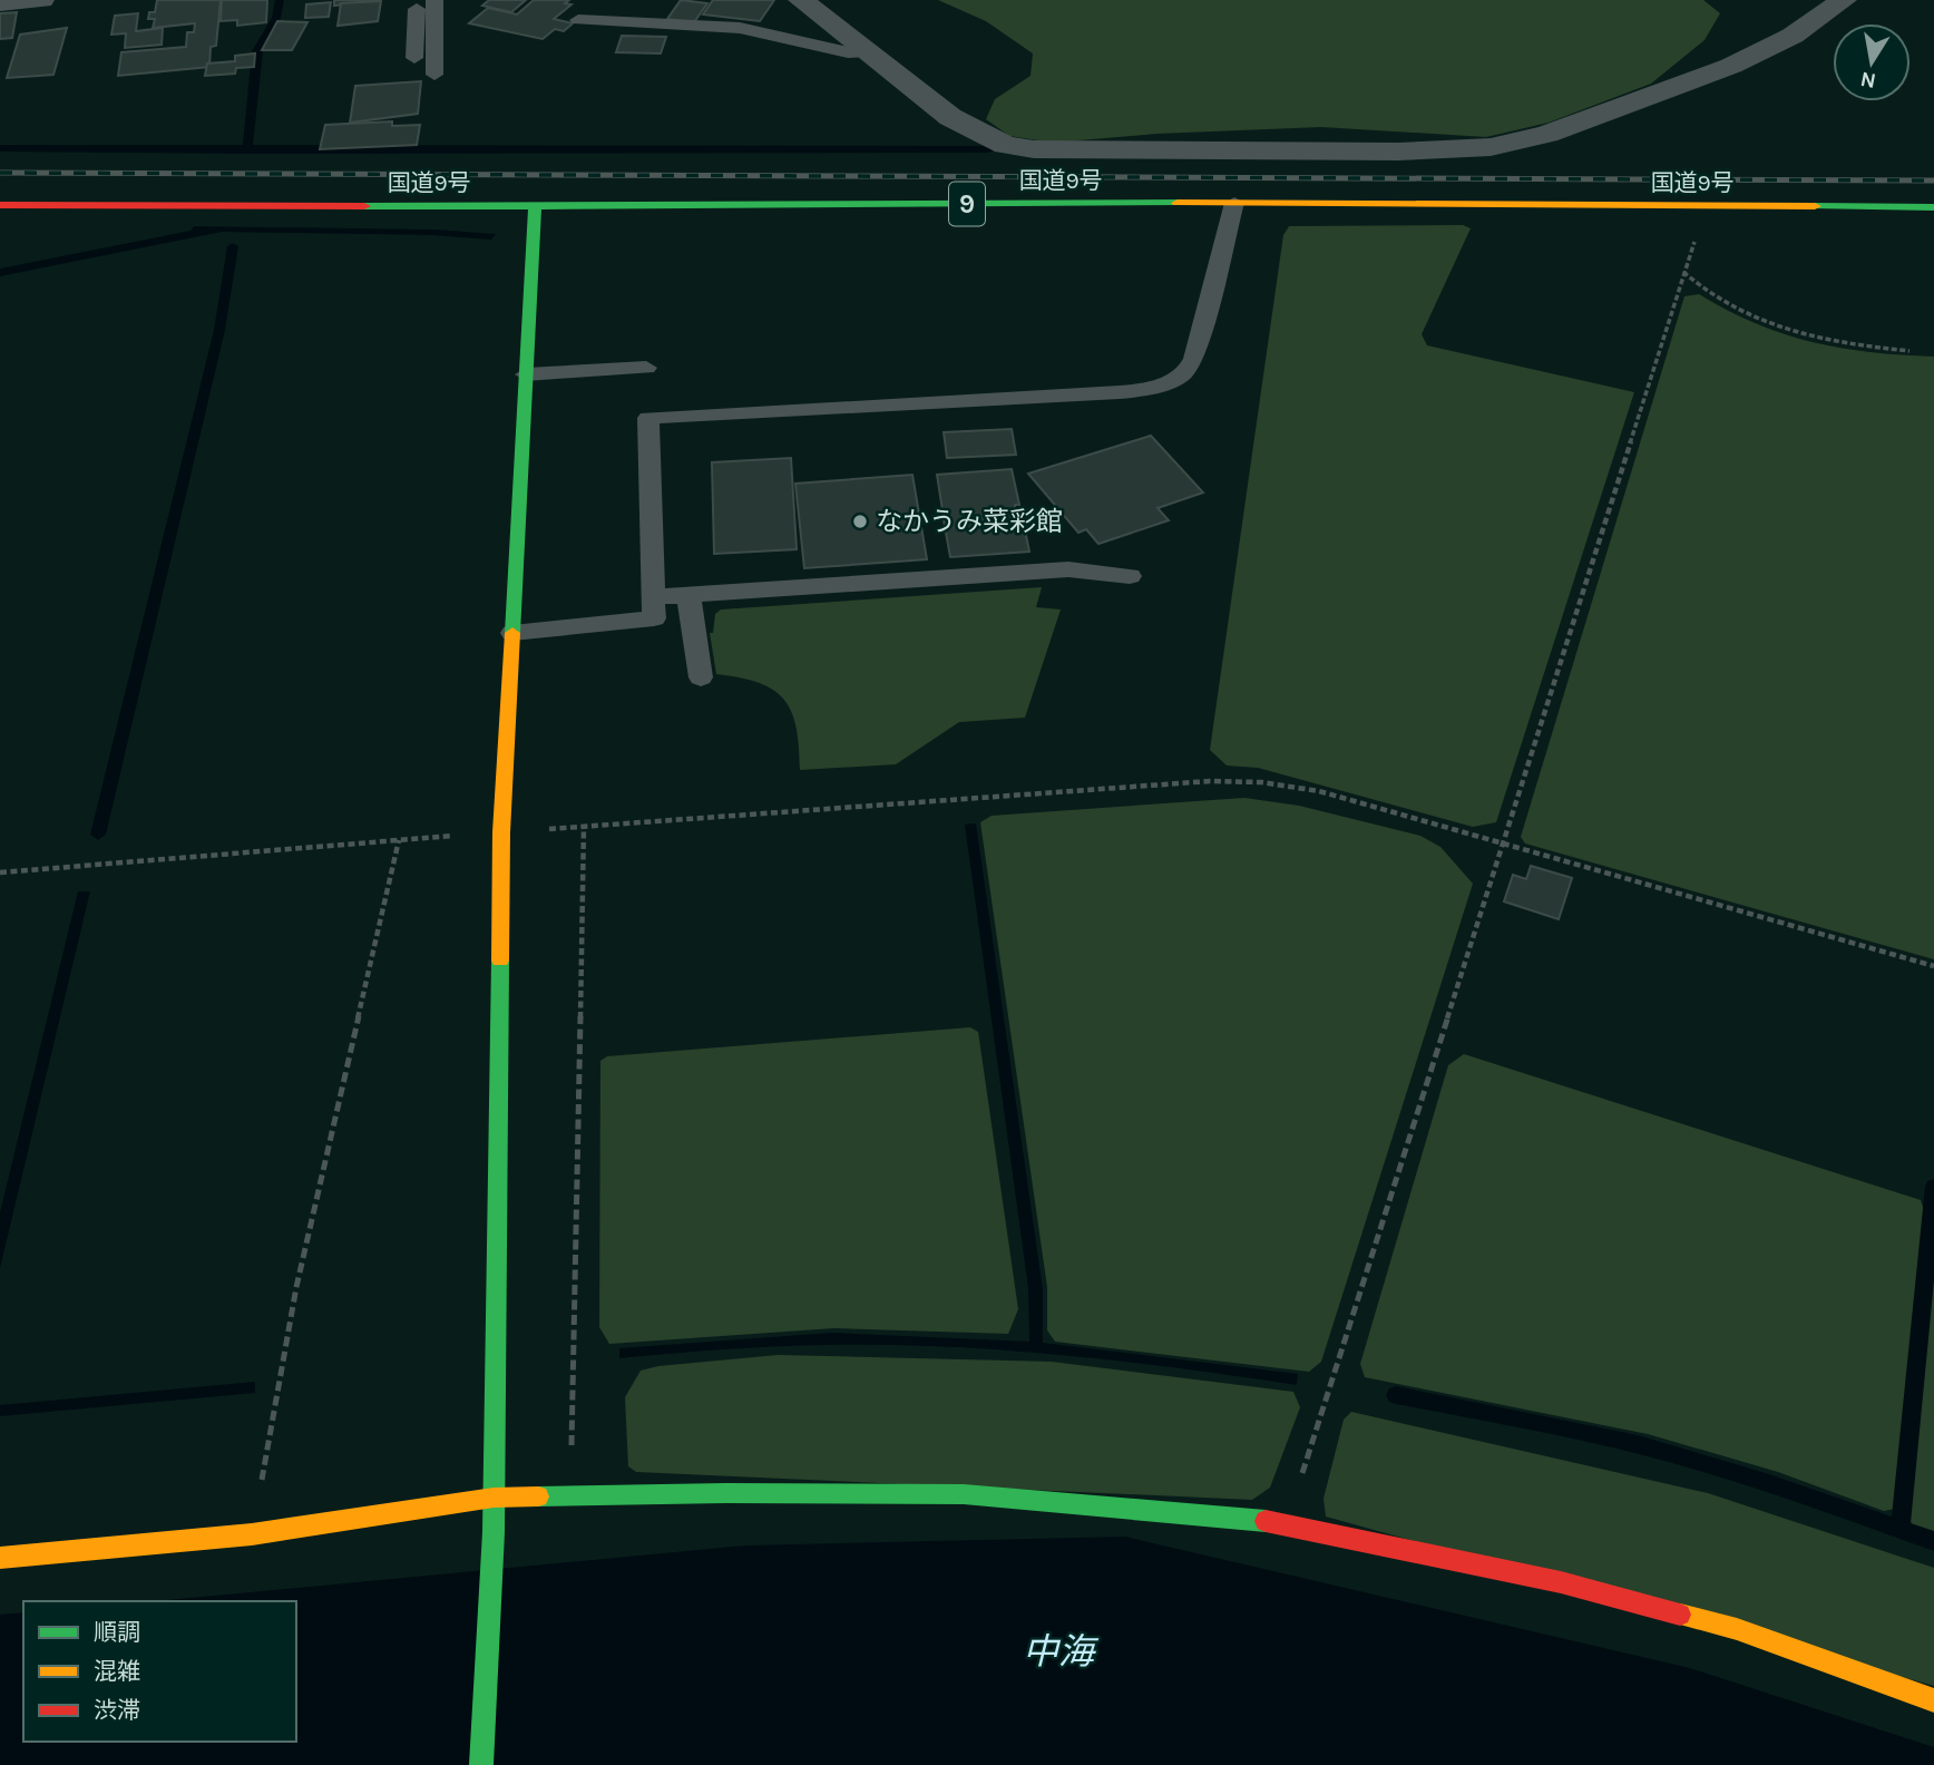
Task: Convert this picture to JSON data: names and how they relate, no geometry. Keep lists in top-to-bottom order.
{
  "streets": {
    "main road": ["国道9号", "9"]
  },
  "water": ["中海"],
  "places": ["なかうみ菜彩館"],
  "legend": ["順調", "混雑", "渋滞"],
  "north": "bottom"
}
